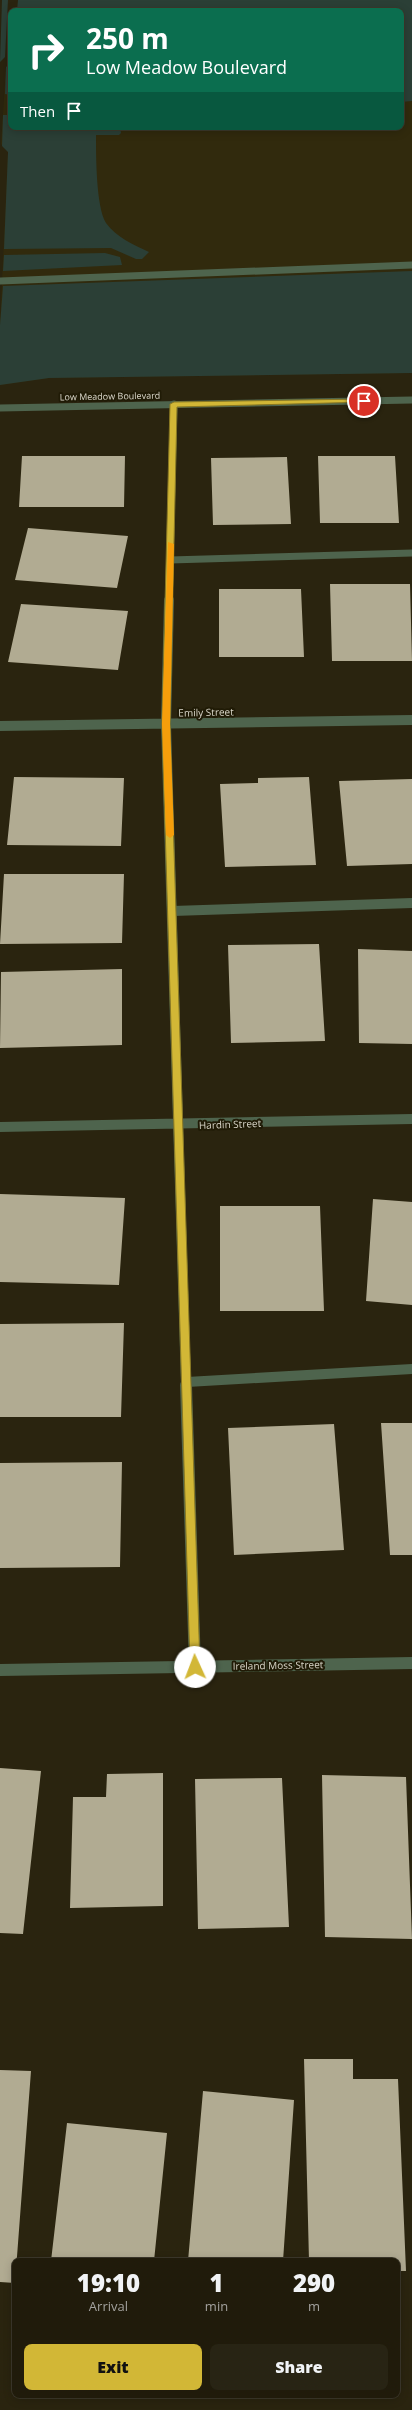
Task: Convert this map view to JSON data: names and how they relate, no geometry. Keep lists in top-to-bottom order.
{
  "streets": {
    "street": [
      "Low Meadow Boulevard",
      "Emily Street",
      "Hardin Street",
      "Ireland Moss Street"
    ]
  },
  "page": {
    "turn": ["250 m", "Low Meadow Boulevard"],
    "then": "Then",
    "eta": [
      "19:10",
      "Arrival",
      "1",
      "min",
      "290",
      "m"
    ],
    "buttons": ["Exit", "Share"]
  }
}
